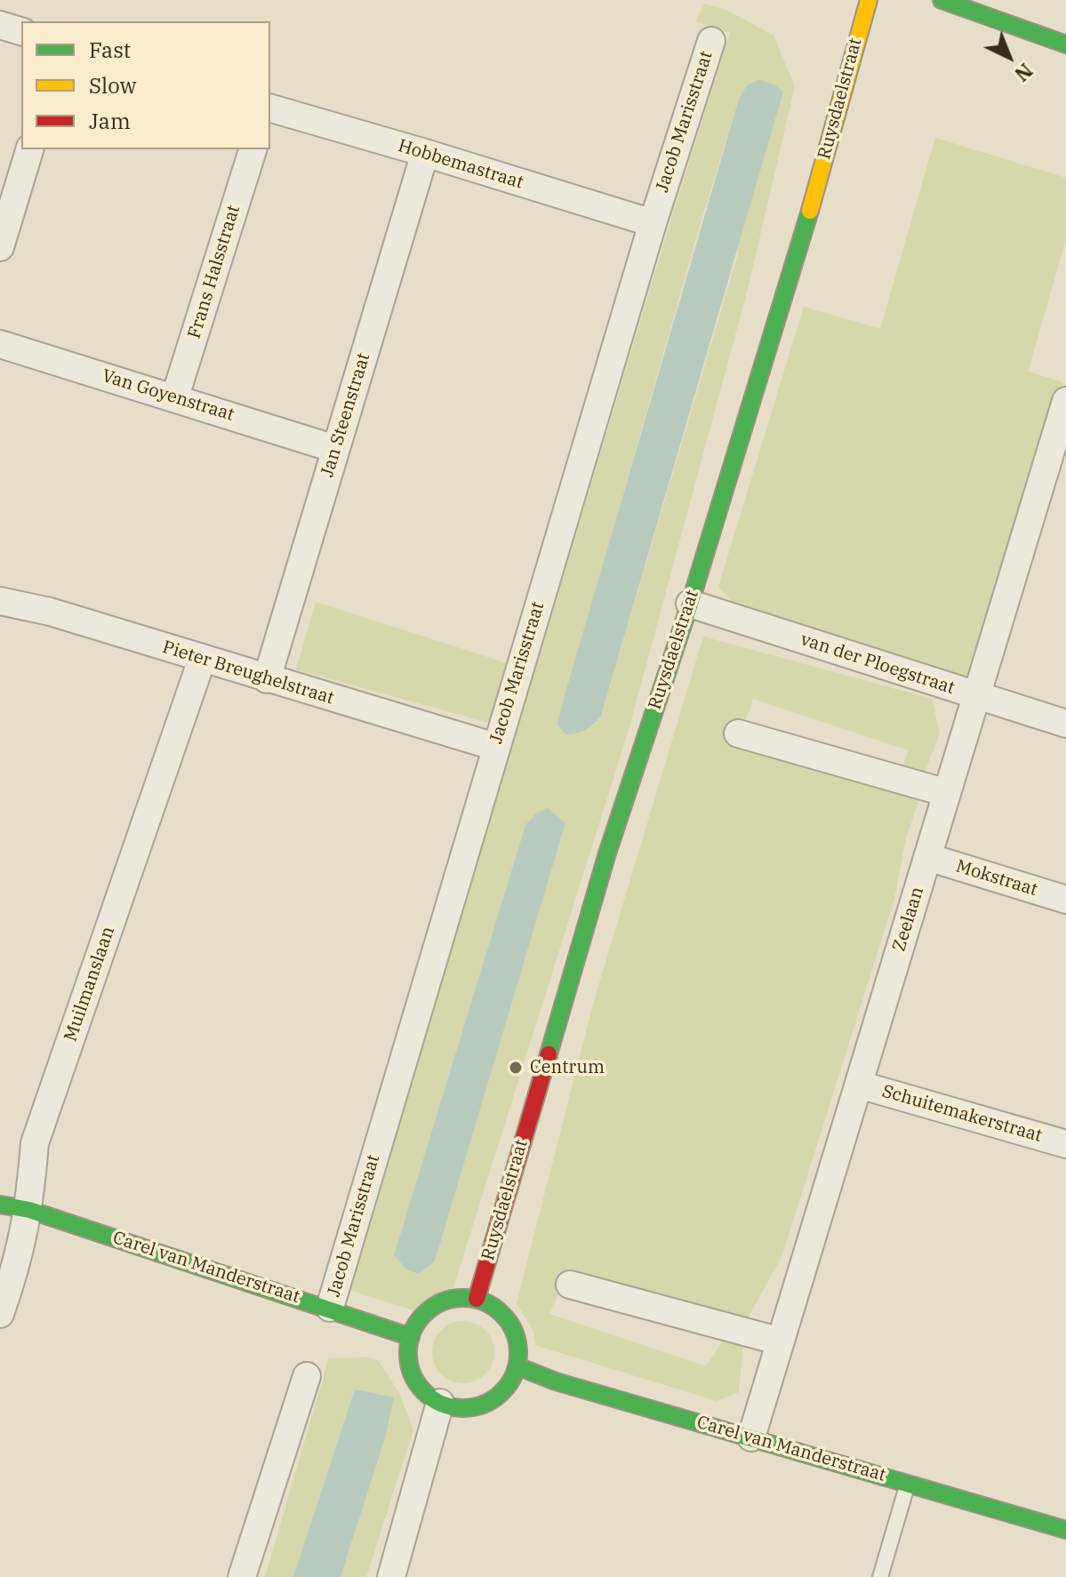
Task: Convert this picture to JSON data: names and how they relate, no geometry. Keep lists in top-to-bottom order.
{
  "streets": {
    "street": [
      "Ruysdaelstraat",
      "Jacob Marisstraat",
      "Hobbemastraat",
      "Frans Halsstraat",
      "Van Goyenstraat",
      "Jan Steenstraat",
      "van der Ploegstraat",
      "Pieter Breughelstraat",
      "Mokstraat",
      "Zeelaan",
      "Muilmanslaan",
      "Schuitemakerstraat",
      "Carel van Manderstraat"
    ]
  },
  "crossings": [
    ["Ruysdaelstraat", "van der Ploegstraat"],
    ["Ruysdaelstraat", "Carel van Manderstraat"],
    ["Jacob Marisstraat", "Hobbemastraat"],
    ["Jacob Marisstraat", "Pieter Breughelstraat"],
    ["Jacob Marisstraat", "Carel van Manderstraat"],
    ["Hobbemastraat", "Jan Steenstraat"],
    ["Frans Halsstraat", "Van Goyenstraat"],
    ["Van Goyenstraat", "Jan Steenstraat"],
    ["Jan Steenstraat", "Pieter Breughelstraat"],
    ["van der Ploegstraat", "Zeelaan"],
    ["Pieter Breughelstraat", "Muilmanslaan"],
    ["Mokstraat", "Zeelaan"],
    ["Zeelaan", "Schuitemakerstraat"],
    ["Zeelaan", "Carel van Manderstraat"],
    ["Muilmanslaan", "Carel van Manderstraat"]
  ],
  "places": ["Centrum"],
  "legend": ["Fast", "Slow", "Jam"],
  "north": "bottom right"
}
